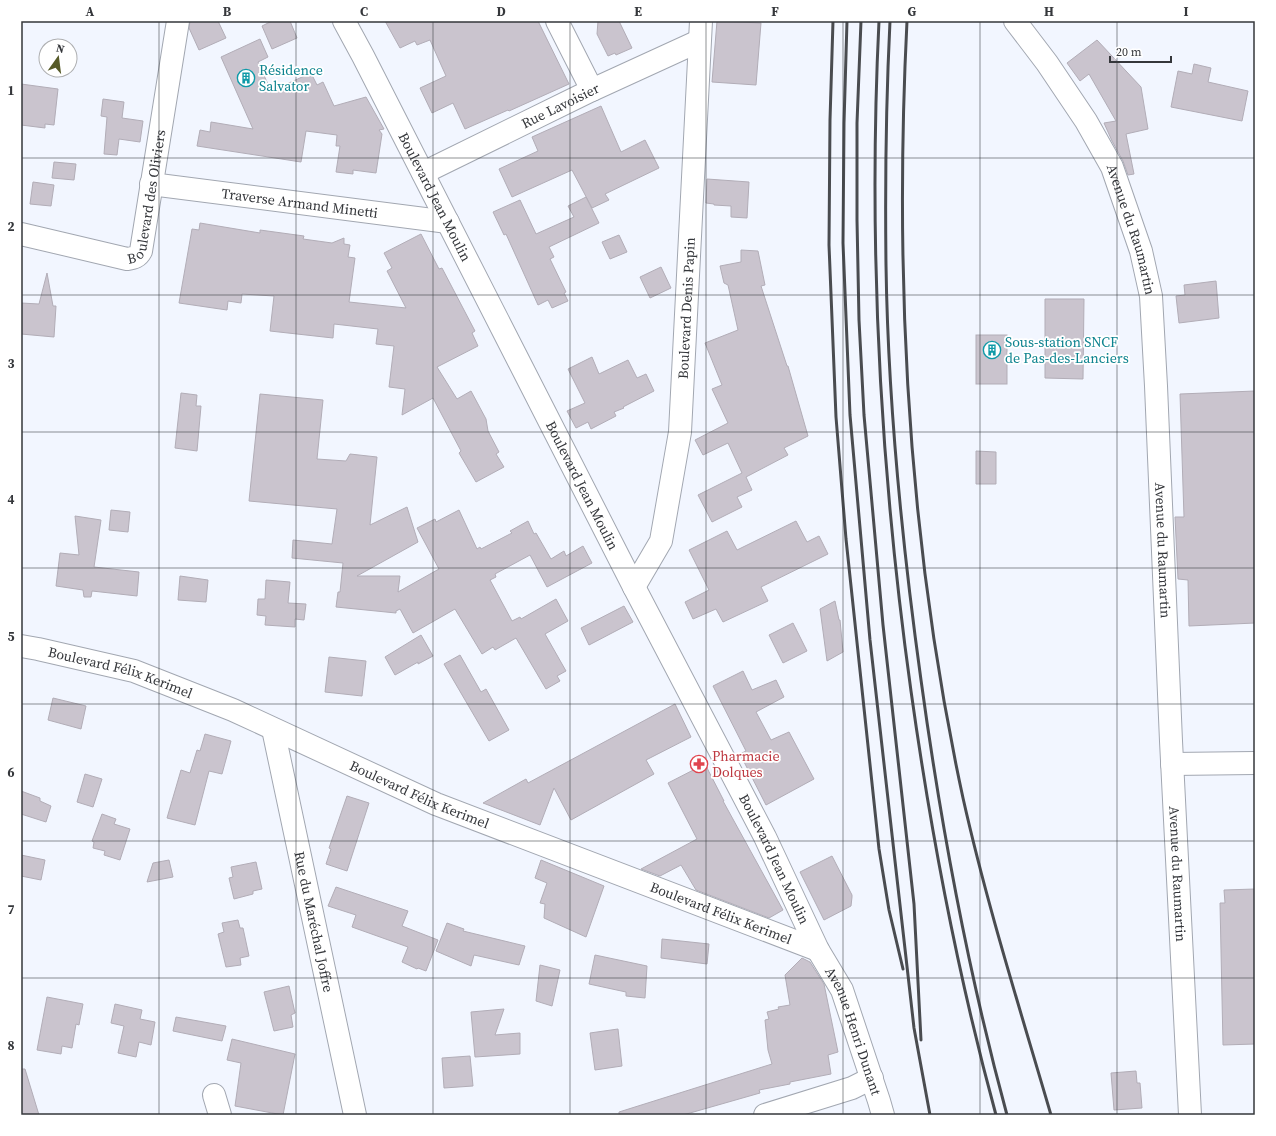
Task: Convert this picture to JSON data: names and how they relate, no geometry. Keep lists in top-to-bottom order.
{
  "streets": {
    "street": [
      "Rue Lavoisier",
      "Boulevard des Oliviers",
      "Boulevard Jean Moulin",
      "Traverse Armand Minetti",
      "Avenue du Raumartin",
      "Boulevard Denis Papin",
      "Boulevard Félix Kerimel",
      "Rue du Maréchal Joffre",
      "Avenue Henri Dunant"
    ]
  },
  "crossings": [
    ["Rue Lavoisier", "Boulevard Jean Moulin"],
    ["Rue Lavoisier", "Boulevard Denis Papin"],
    ["Boulevard des Oliviers", "Traverse Armand Minetti"],
    ["Boulevard Jean Moulin", "Traverse Armand Minetti"],
    ["Boulevard Jean Moulin", "Boulevard Denis Papin"],
    ["Boulevard Jean Moulin", "Boulevard Félix Kerimel"],
    ["Boulevard Jean Moulin", "Avenue Henri Dunant"],
    ["Boulevard Félix Kerimel", "Rue du Maréchal Joffre"],
    ["Boulevard Félix Kerimel", "Avenue Henri Dunant"]
  ],
  "places": {
    "building": ["Résidence Salvator", "Sous-station SNCF de Pas-des-Lanciers"],
    "pharmacy": ["Pharmacie Dolques"]
  },
  "scale_bar": "20 m",
  "north": "top",
  "grid": {
    "columns": [
      "A",
      "B",
      "C",
      "D",
      "E",
      "F",
      "G",
      "H",
      "I"
    ],
    "rows": [
      "1",
      "2",
      "3",
      "4",
      "5",
      "6",
      "7",
      "8"
    ]
  }
}
